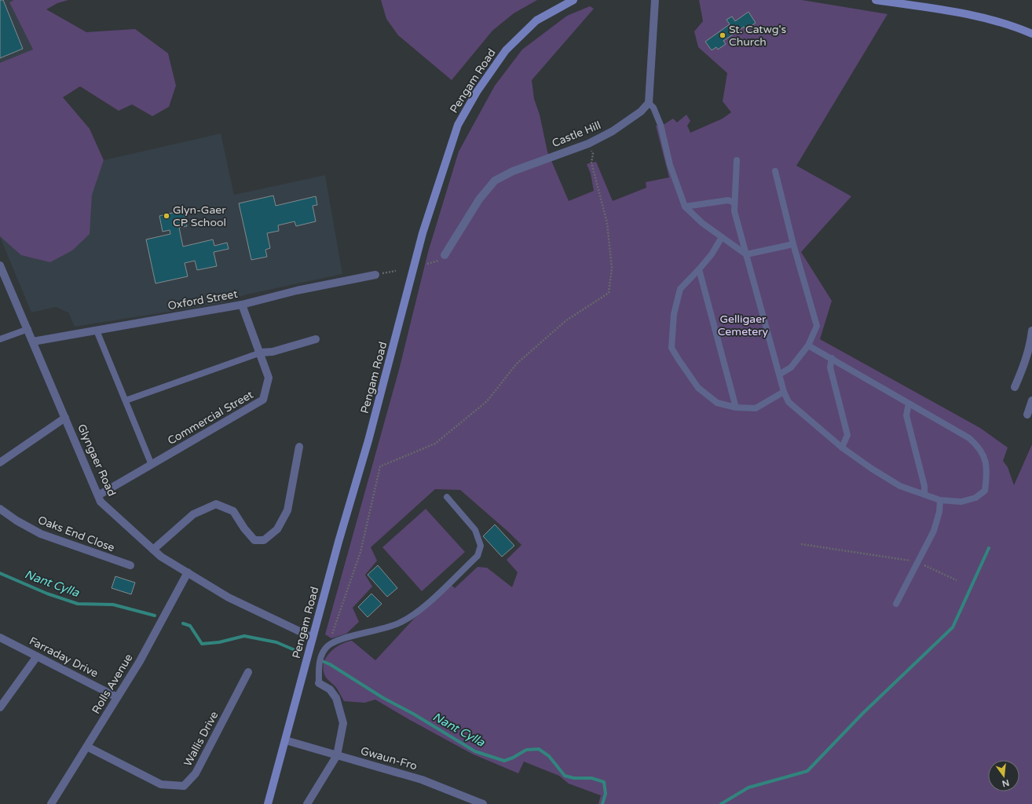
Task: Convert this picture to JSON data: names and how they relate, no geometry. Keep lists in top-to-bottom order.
{
  "streets": {
    "main road": ["Pengam Road"],
    "street": [
      "Castle Hill",
      "Oxford Street",
      "Commercial Street",
      "Glyngaer Road",
      "Oaks End Close",
      "Farraday Drive",
      "Rolls Avenue",
      "Wallis Drive",
      "Gwaun-Fro"
    ]
  },
  "crossings": [
    ["Pengam Road", "Glyngaer Road"],
    ["Pengam Road", "Gwaun-Fro"],
    ["Oxford Street", "Commercial Street"],
    ["Oxford Street", "Glyngaer Road"],
    ["Commercial Street", "Glyngaer Road"],
    ["Glyngaer Road", "Rolls Avenue"],
    ["Farraday Drive", "Rolls Avenue"],
    ["Rolls Avenue", "Wallis Drive"]
  ],
  "water": ["Nant Cylla"],
  "parks": ["Gelligaer Cemetery"],
  "places": ["St. Catwg's Church", "Glyn-Gaer CP School"],
  "north": "bottom"
}
